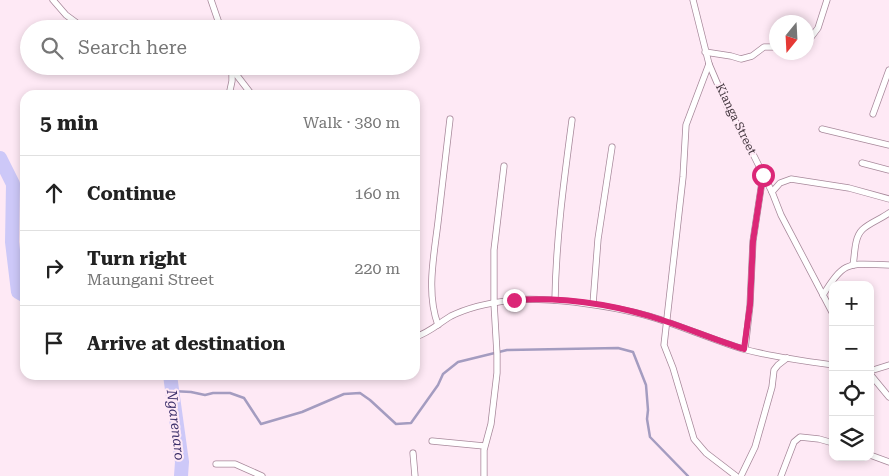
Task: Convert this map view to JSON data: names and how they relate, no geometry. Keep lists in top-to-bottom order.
{
  "streets": {
    "street": ["Kianga Street"]
  },
  "water": ["Ngarenaro"],
  "north": "bottom",
  "page": {
    "search": "Search here",
    "heading": ["5 min", "Walk · 380 m"],
    "list": [
      ["Continue", "160 m"],
      ["Turn right", "Maungani Street", "220 m"],
      "Arrive at destination"
    ],
    "map_buttons": ["+", "−"]
  }
}
